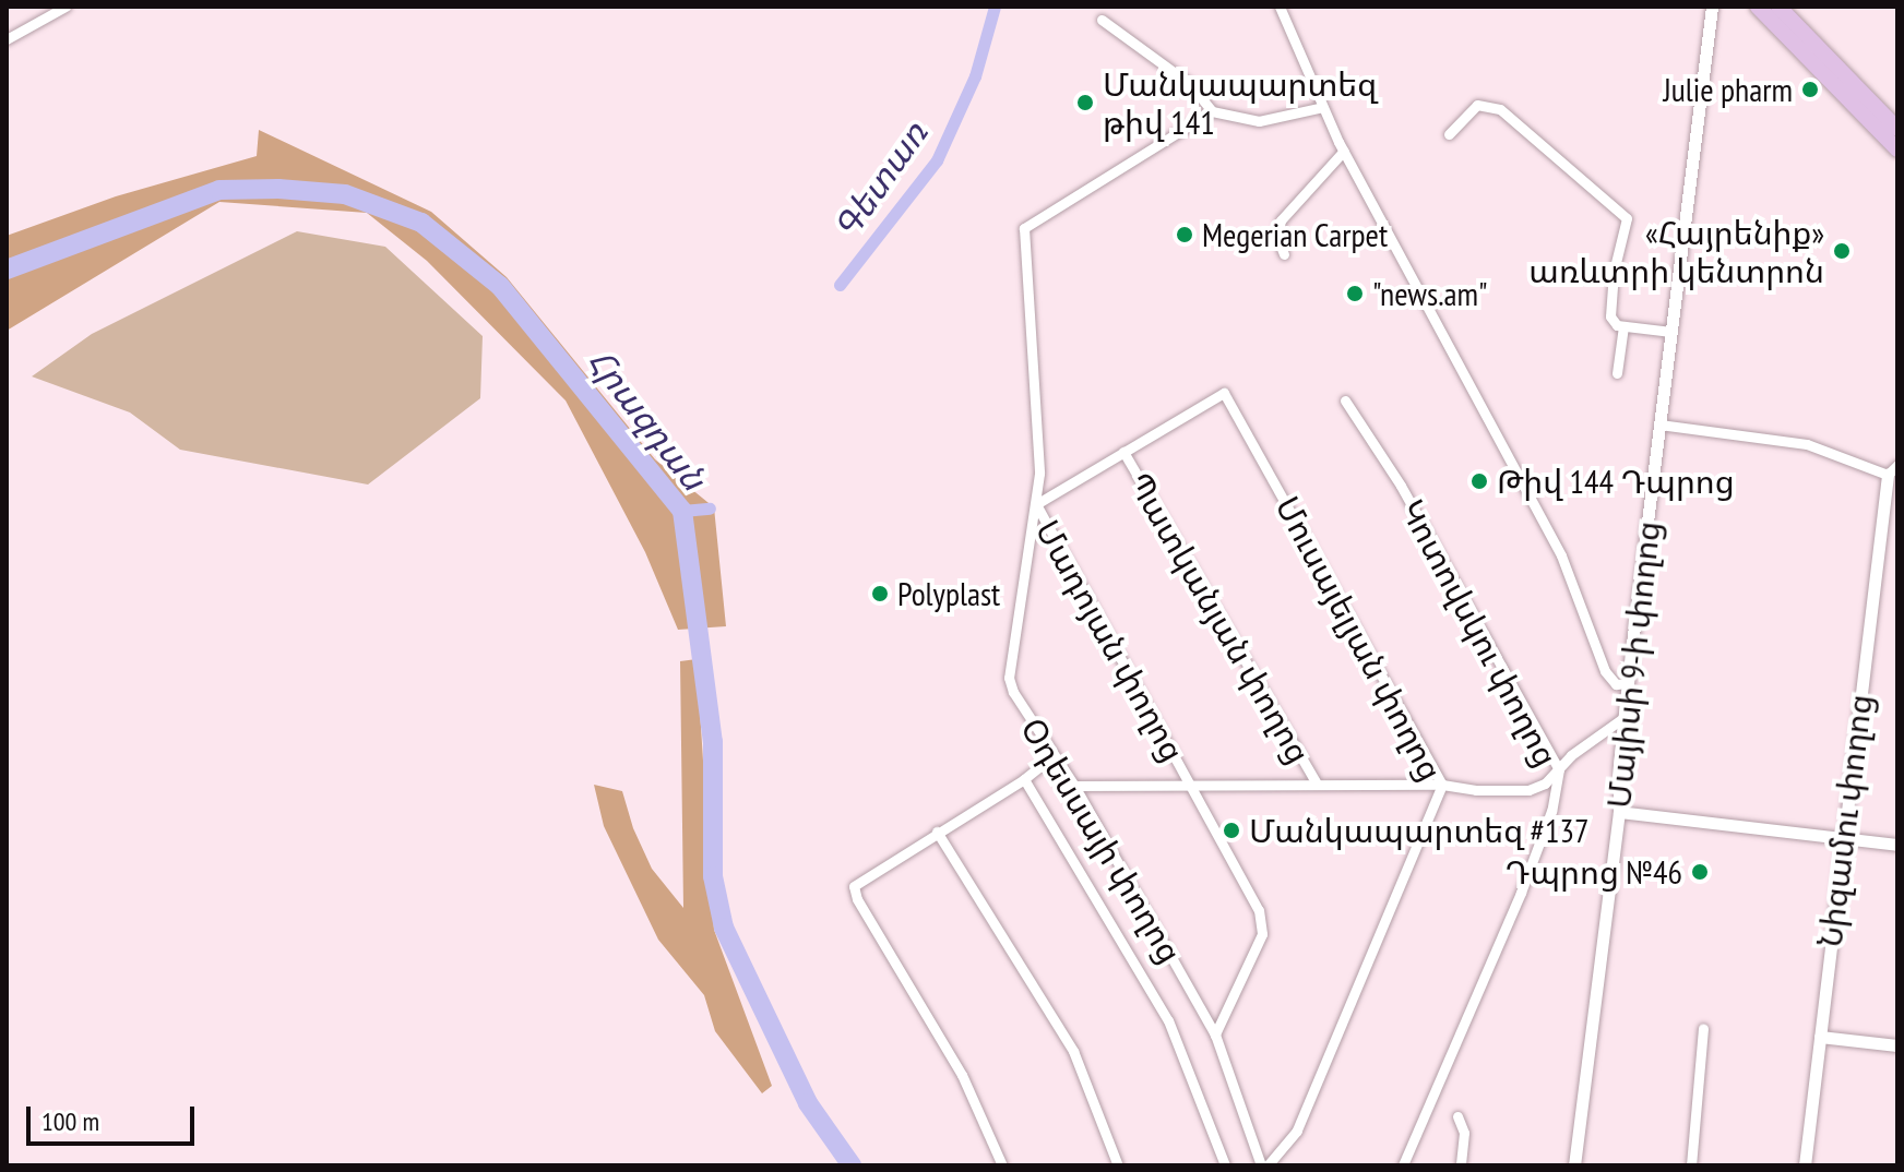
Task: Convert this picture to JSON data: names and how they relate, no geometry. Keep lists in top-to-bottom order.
{
  "streets": {
    "street": [
      "Պատկանյան փողոց",
      "Կոտովսկու փողոց",
      "Մուսայելյան փողոց",
      "Մադոյան փողոց",
      "Մայիսի 9-ի փողոց",
      "Նիզամու փողոց",
      "Օդեսսայի փողոց"
    ]
  },
  "crossings": [
    ["Պատկանյան փողոց", "Մուսայելյան փողոց"],
    ["Մուսայելյան փողոց", "Օդեսսայի փողոց"],
    ["Մադոյան փողոց", "Օդեսսայի փողոց"]
  ],
  "water": ["Գետառ", "Հրազդան"],
  "places": [
    "Julie pharm",
    "Մանկապարտեզ թիվ 141",
    "Megerian Carpet",
    "«Հայրենիք» առևտրի կենտրոն",
    "\"news.am\"",
    "Թիվ 144 Դպրոց",
    "Polyplast",
    "Մանկապարտեզ #137",
    "Դպրոց №46"
  ],
  "scale_bar": "100 m"
}
